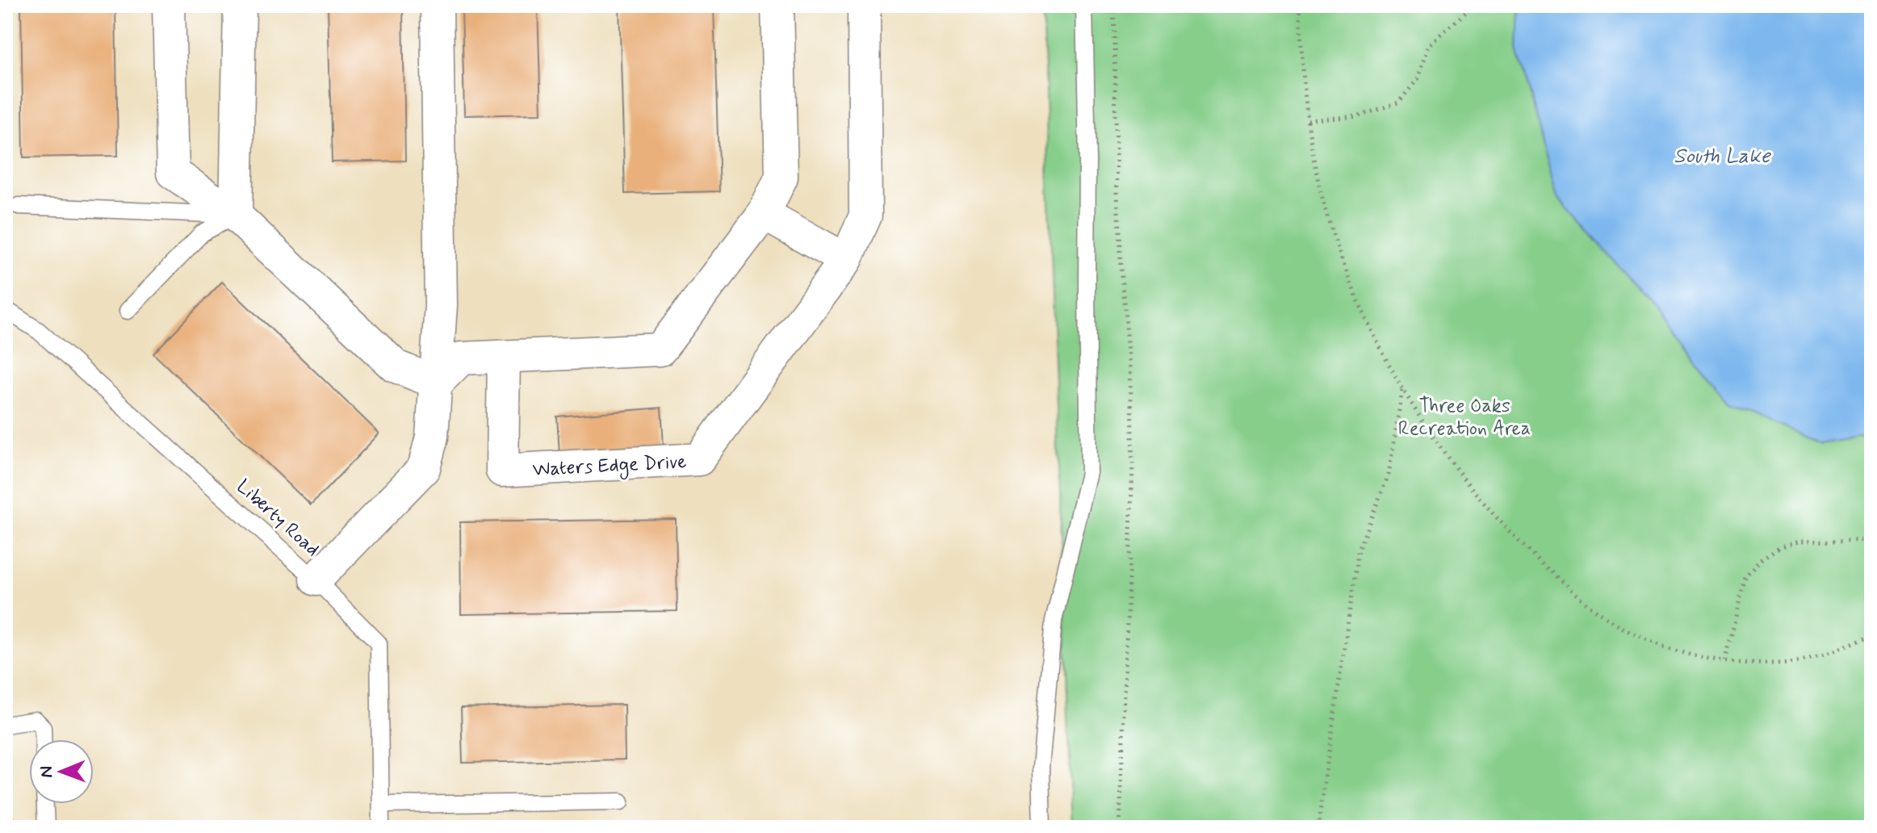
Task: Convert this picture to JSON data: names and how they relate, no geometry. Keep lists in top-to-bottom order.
{
  "streets": {
    "street": ["Waters Edge Drive"],
    "lane": ["Liberty Road"]
  },
  "water": ["South Lake"],
  "parks": ["Three Oaks Recreation Area"],
  "north": "left"
}
